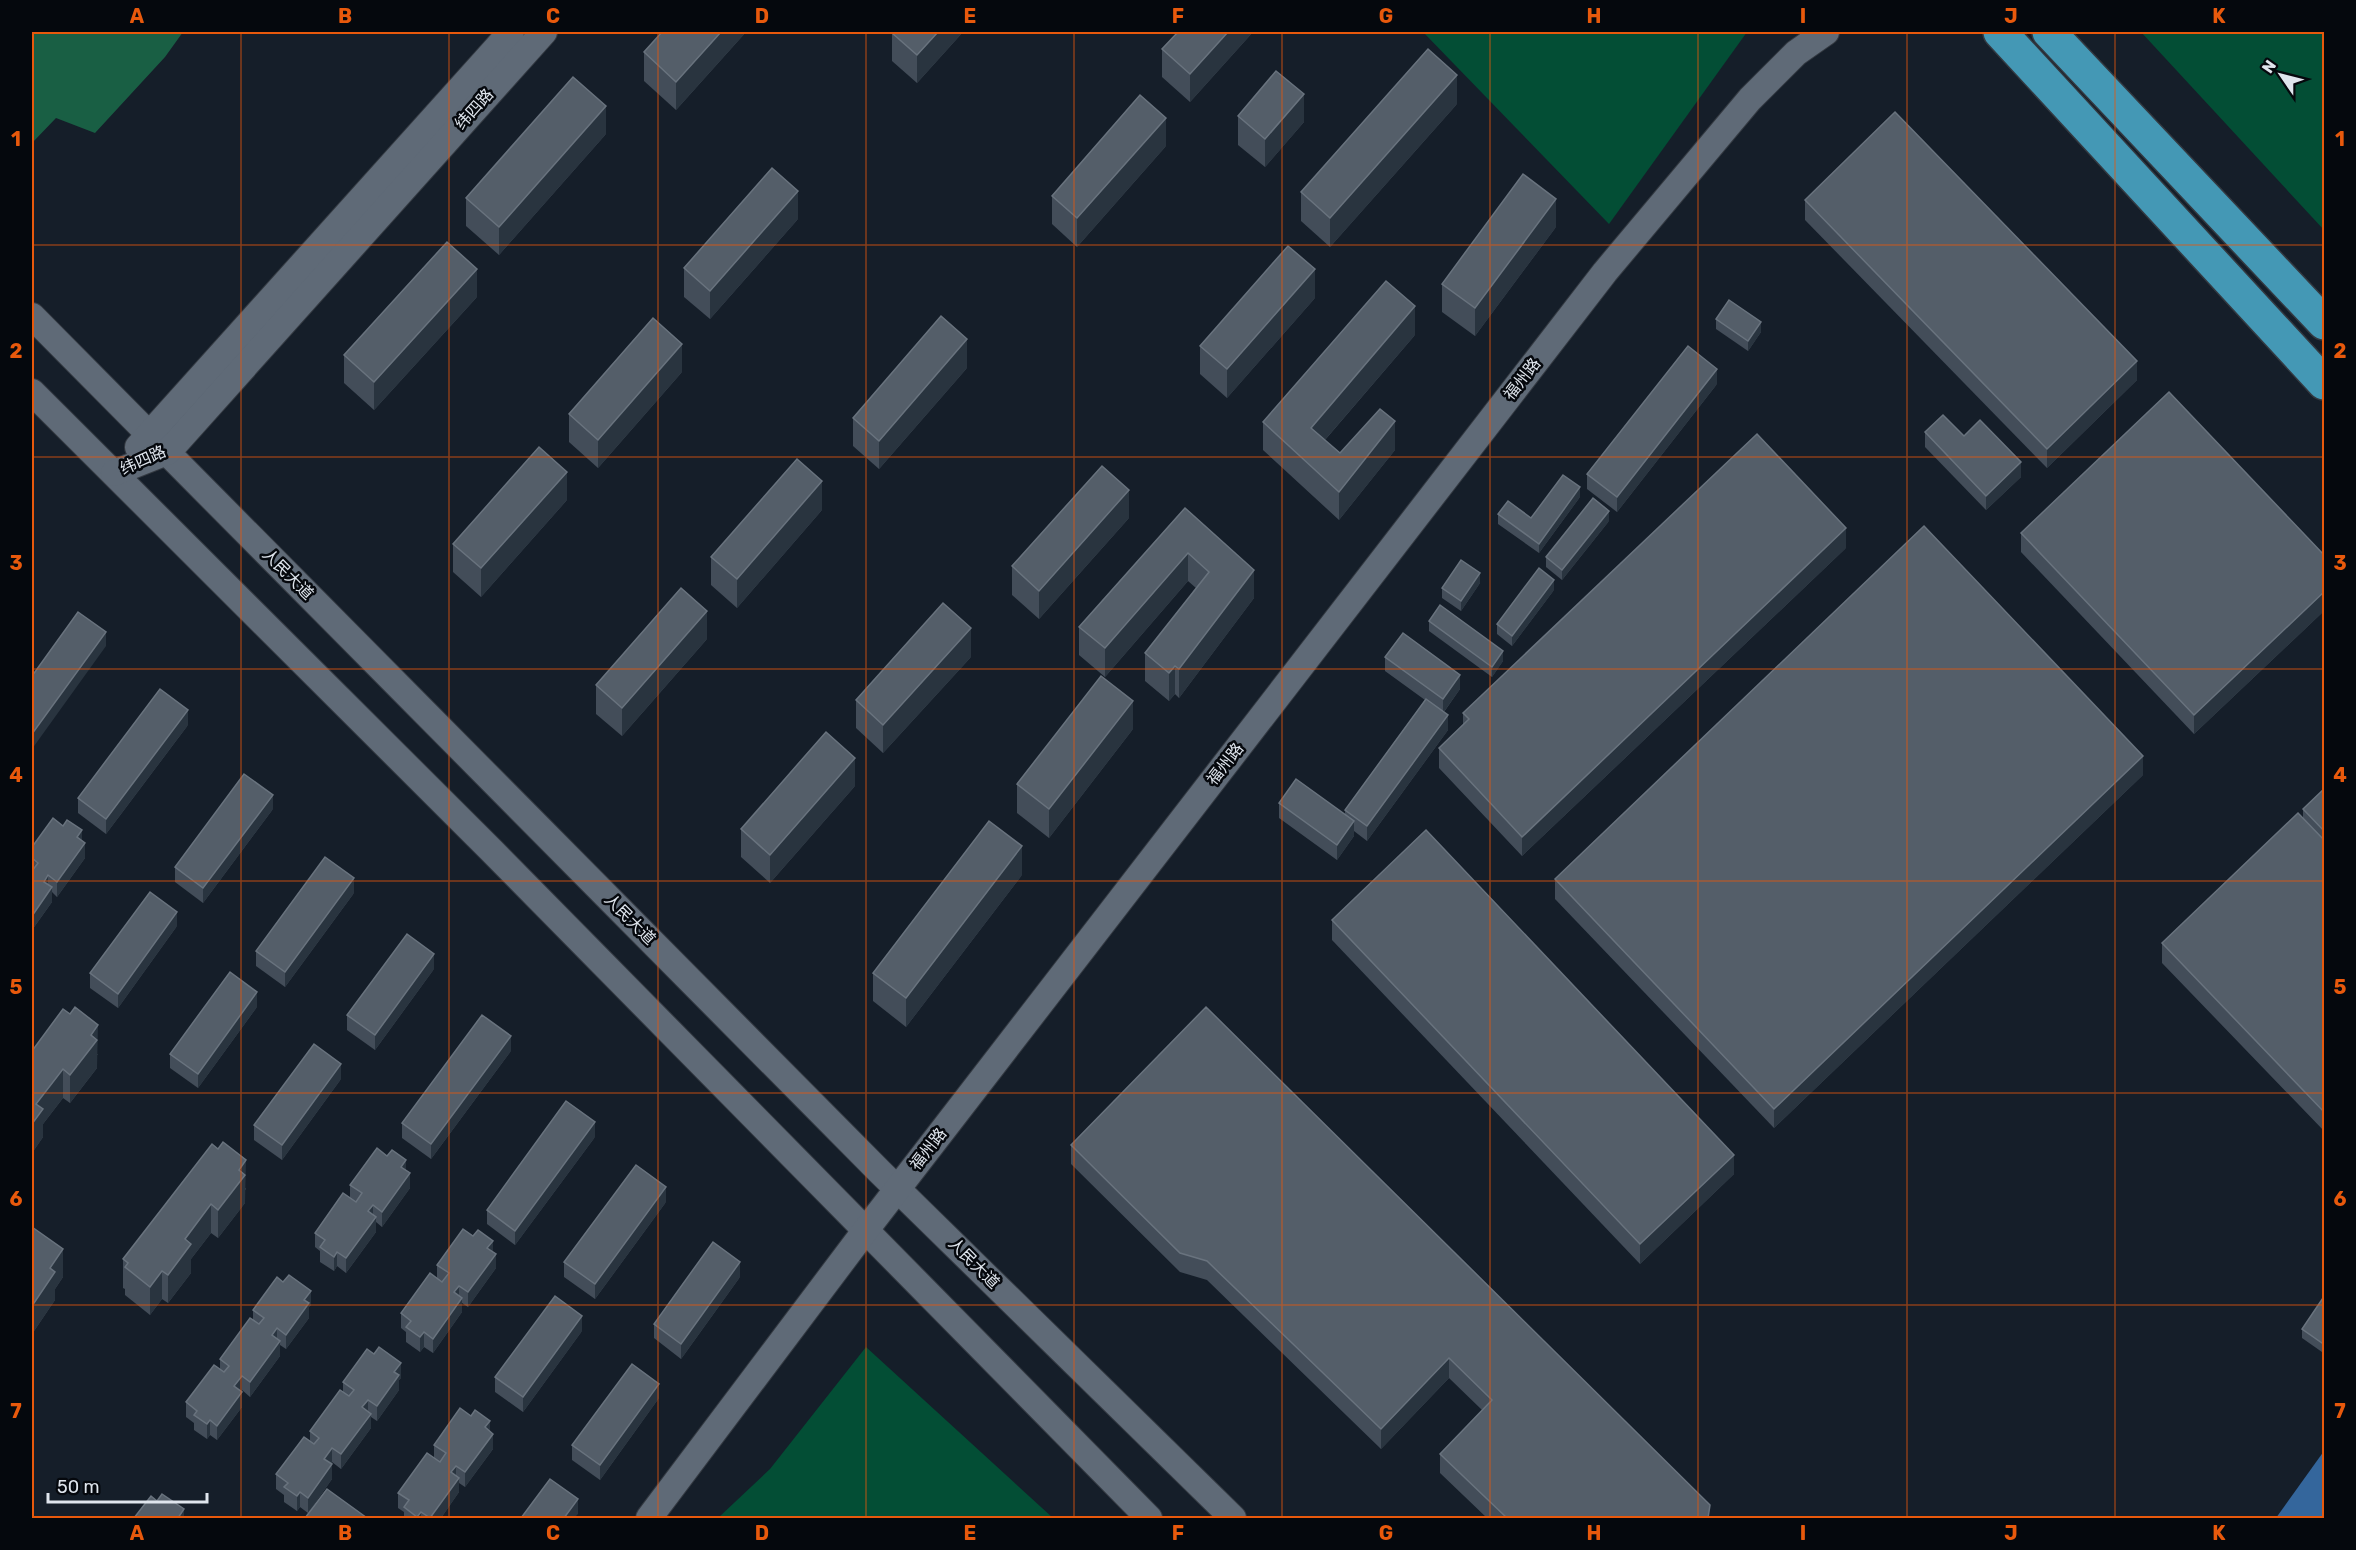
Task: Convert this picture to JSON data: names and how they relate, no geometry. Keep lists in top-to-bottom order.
{
  "streets": {
    "street": ["纬四路", "福州路", "人民大道"]
  },
  "crossings": [
    ["纬四路", "人民大道"],
    ["福州路", "人民大道"]
  ],
  "scale_bar": "50 m",
  "north": "top left",
  "grid": {
    "columns": [
      "A",
      "B",
      "C",
      "D",
      "E",
      "F",
      "G",
      "H",
      "I",
      "J",
      "K"
    ],
    "rows": [
      "1",
      "2",
      "3",
      "4",
      "5",
      "6",
      "7"
    ]
  }
}
